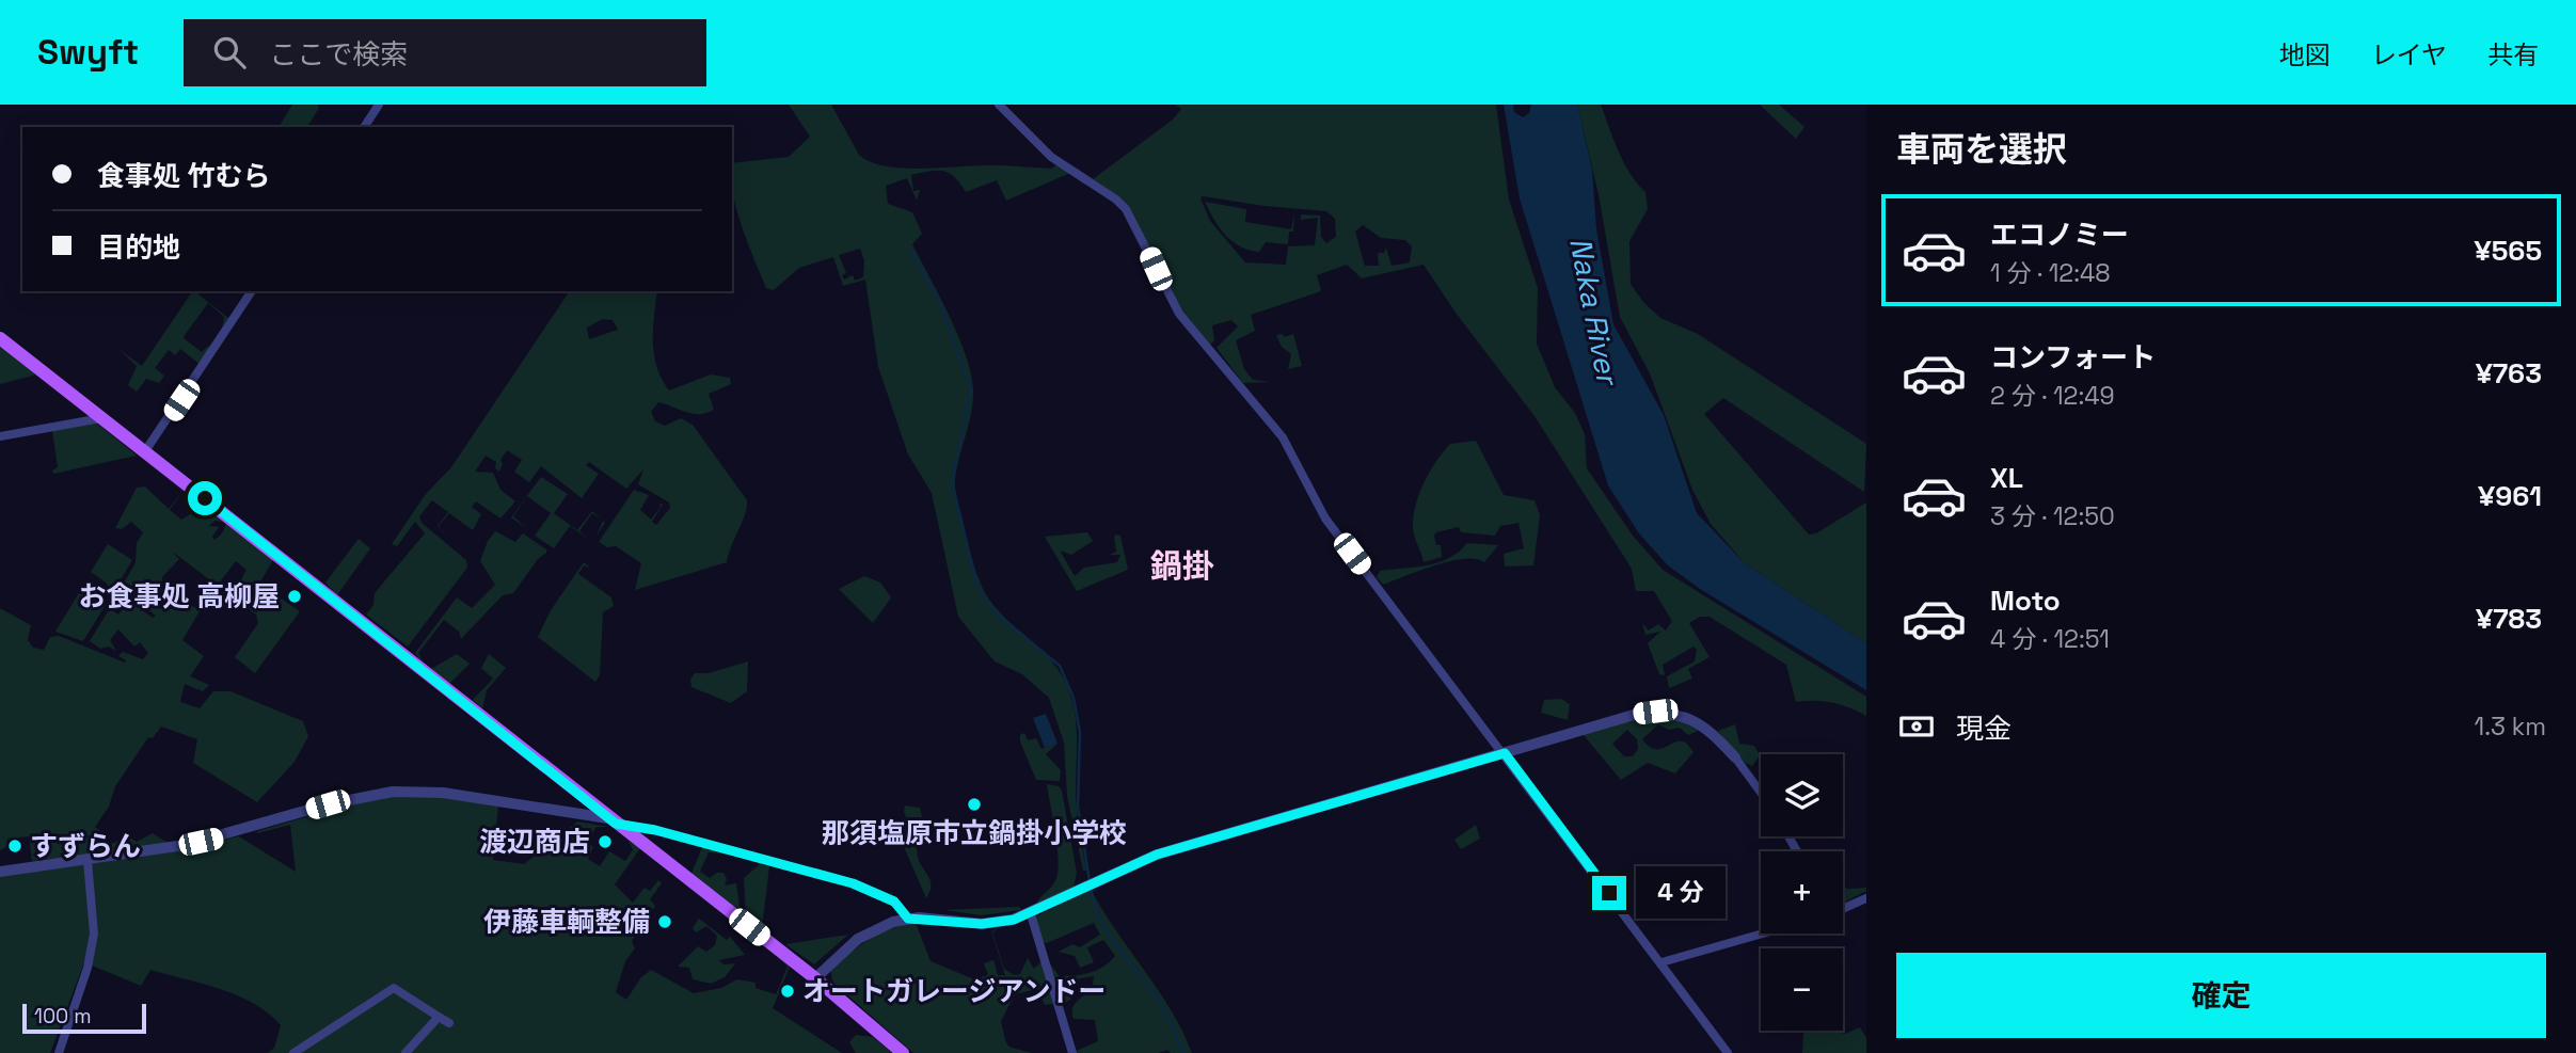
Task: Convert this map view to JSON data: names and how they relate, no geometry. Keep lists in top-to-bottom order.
{
  "districts": ["鍋掛"],
  "water": ["Naka River"],
  "places": [
    "お食事処 高柳屋",
    "那須塩原市立鍋掛小学校",
    "渡辺商店",
    "すずらん",
    "伊藤車輌整備",
    "オートガレージアンドー"
  ],
  "scale_bar": "100 m",
  "page": {
    "header": "Swyft",
    "search": "ここで検索",
    "nav": ["地図", "レイヤ", "共有"],
    "heading": "車両を選択",
    "banner": ["食事処 竹むら", "目的地"],
    "list": [
      {
        "name": "エコノミー",
        "note": "1 分 · 12:48",
        "value": "¥565"
      },
      {
        "name": "コンフォート",
        "note": "2 分 · 12:49",
        "value": "¥763"
      },
      {
        "name": "XL",
        "note": "3 分 · 12:50",
        "value": "¥961"
      },
      {
        "name": "Moto",
        "note": "4 分 · 12:51",
        "value": "¥783"
      }
    ],
    "pay": ["現金", "1.3 km"],
    "map_buttons": ["+", "−"],
    "bubble": "4 分",
    "buttons": "確定",
    "scale": "100 m"
  }
}
